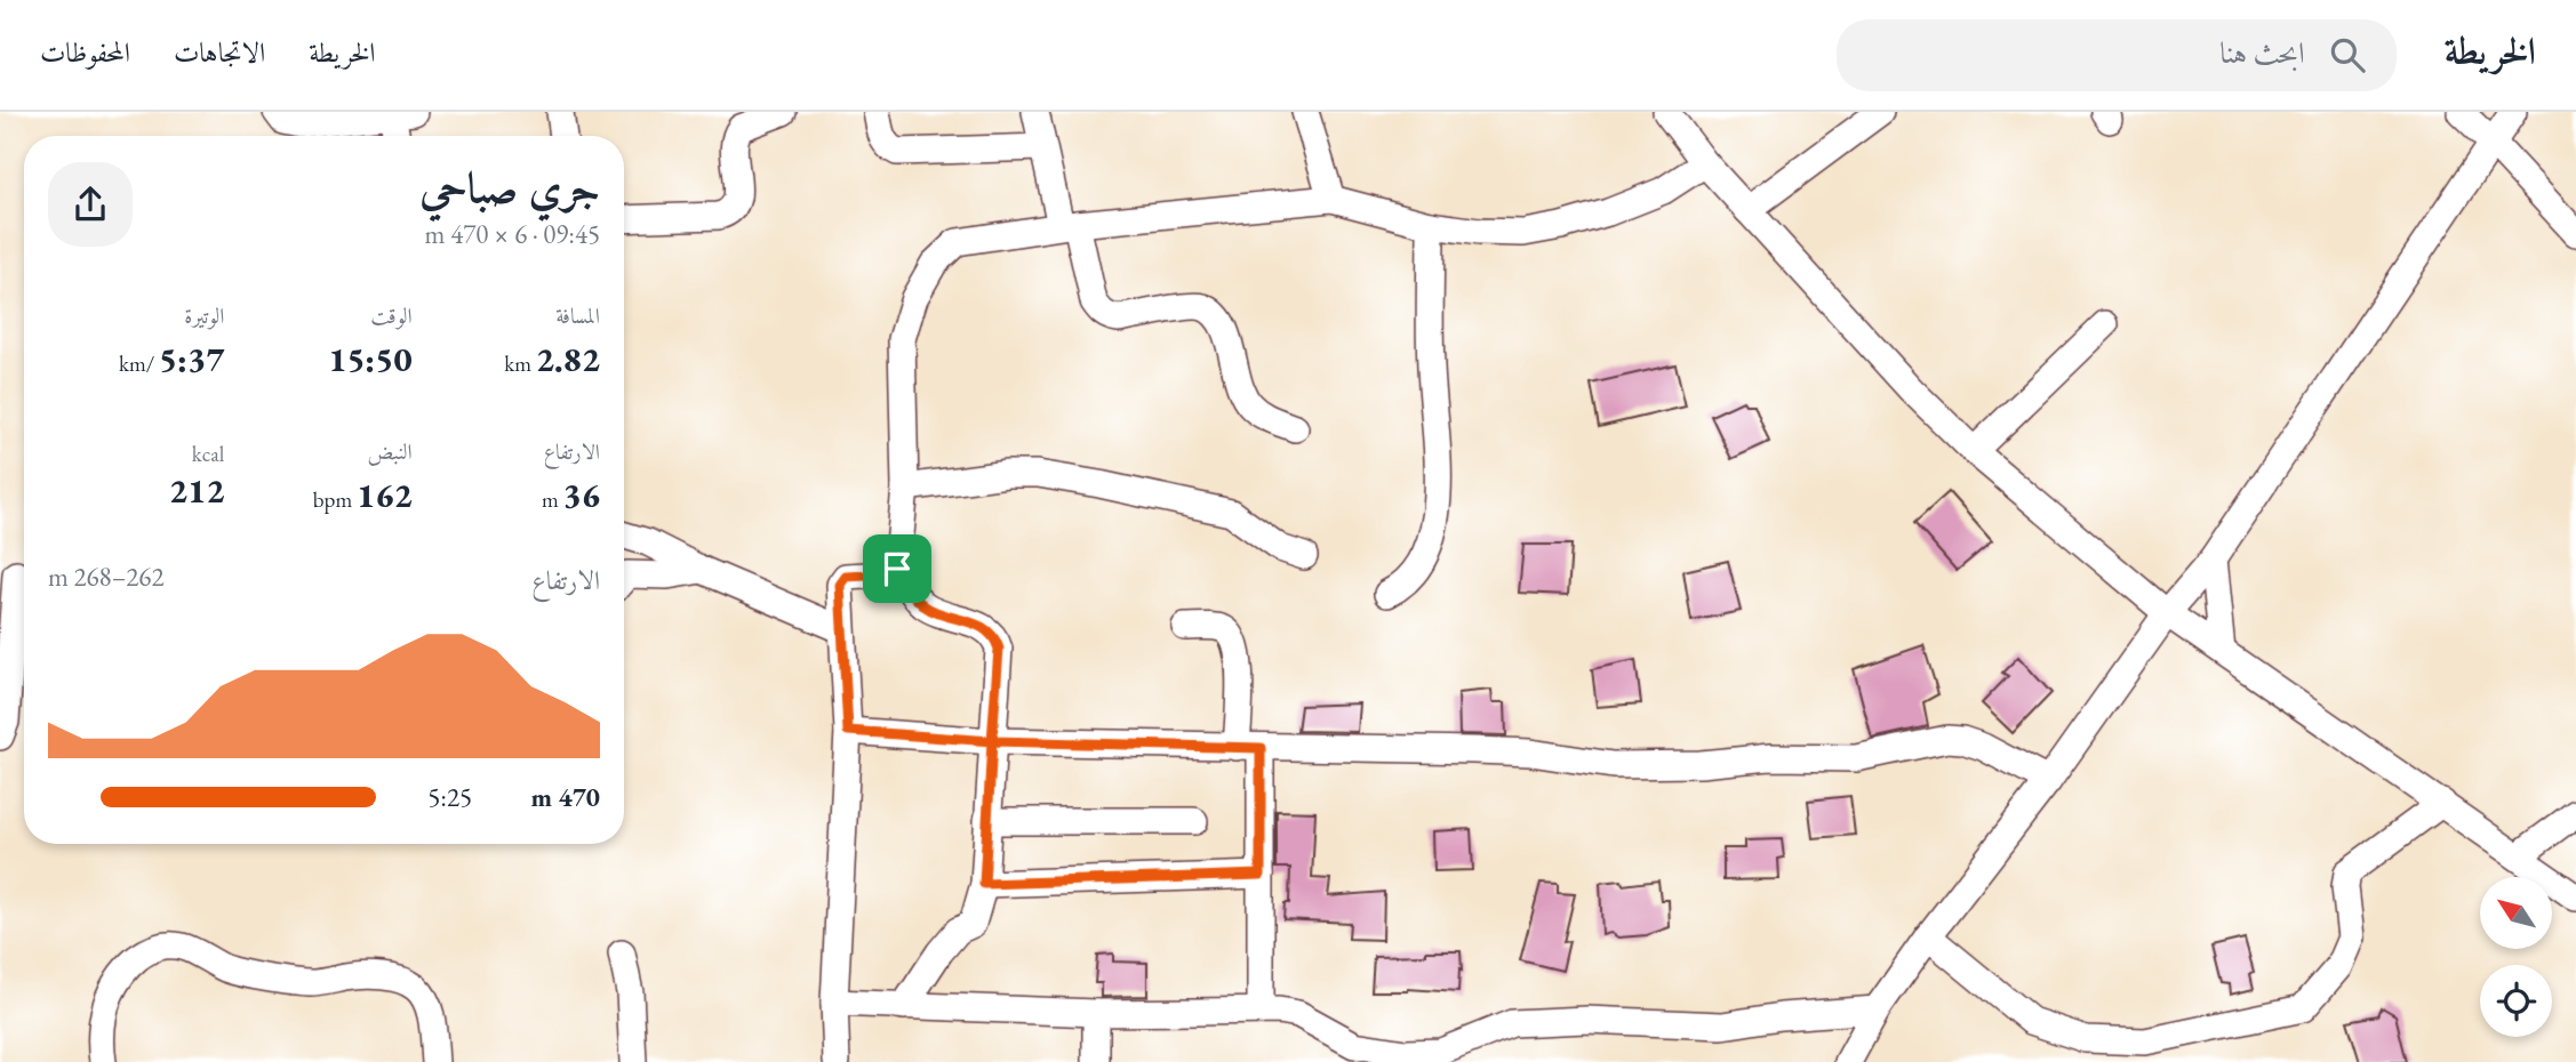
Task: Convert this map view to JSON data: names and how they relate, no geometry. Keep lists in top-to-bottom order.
{
  "north": "top left",
  "page": {
    "header": "الخريطة",
    "search": "ابحث هنا",
    "nav": ["الخريطة", "الاتجاهات", "المحفوظات"],
    "heading": ["جري صباحي", "09:45 · 6 × 470 m"],
    "stats": [
      ["المسافة", "2.82 km"],
      ["الوقت", "15:50"],
      ["الوتيرة", "5:37 /km"],
      ["الارتفاع", "36 m"],
      ["النبض", "162 bpm"],
      ["kcal", "212"]
    ],
    "chart": ["الارتفاع", "262–268 m"],
    "list": [
      {
        "name": "470 m",
        "note": "5:25"
      }
    ]
  }
}
